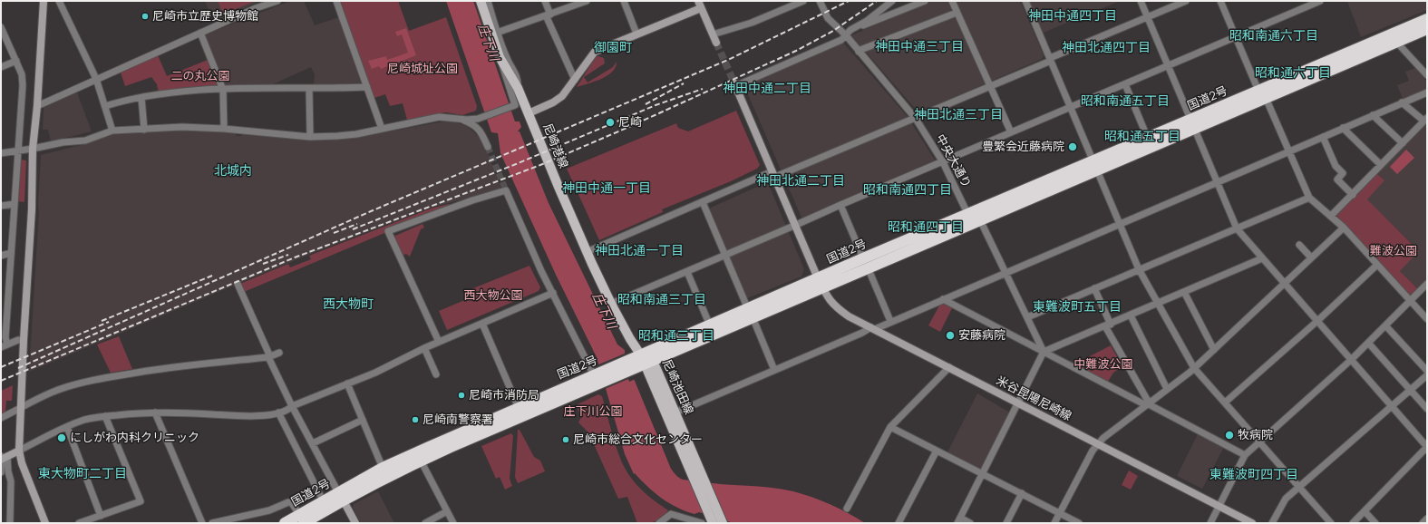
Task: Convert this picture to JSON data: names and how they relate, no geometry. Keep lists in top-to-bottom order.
{
  "streets": {
    "highway": ["国道2号"],
    "main road": ["尼崎港線", "尼崎池田線"],
    "street": ["中央大通り", "米谷昆陽尼崎線"]
  },
  "crossings": [
    ["国道2号", "尼崎港線"],
    ["国道2号", "中央大通り"],
    ["国道2号", "尼崎池田線"],
    ["国道2号", "米谷昆陽尼崎線"],
    ["尼崎港線", "尼崎池田線"]
  ],
  "districts": [
    "神田中通四丁目",
    "昭和南通六丁目",
    "神田中通三丁目",
    "御園町",
    "神田北通四丁目",
    "昭和通六丁目",
    "神田中通二丁目",
    "昭和南通五丁目",
    "神田北通三丁目",
    "昭和通五丁目",
    "北城内",
    "神田北通二丁目",
    "神田中通一丁目",
    "昭和南通四丁目",
    "昭和通四丁目",
    "神田北通一丁目",
    "昭和南通三丁目",
    "西大物町",
    "東難波町五丁目",
    "昭和通三丁目",
    "東大物町二丁目",
    "東難波町四丁目"
  ],
  "water": ["庄下川"],
  "parks": [
    "尼崎城址公園",
    "二の丸公園",
    "難波公園",
    "西大物公園",
    "中難波公園",
    "庄下川公園"
  ],
  "places": [
    "尼崎市立歴史博物館",
    "尼崎",
    "豊繁会近藤病院",
    "安藤病院",
    "尼崎市消防局",
    "尼崎南警察署",
    "牧病院",
    "にしがわ内科クリニック",
    "尼崎市総合文化センター"
  ]
}
